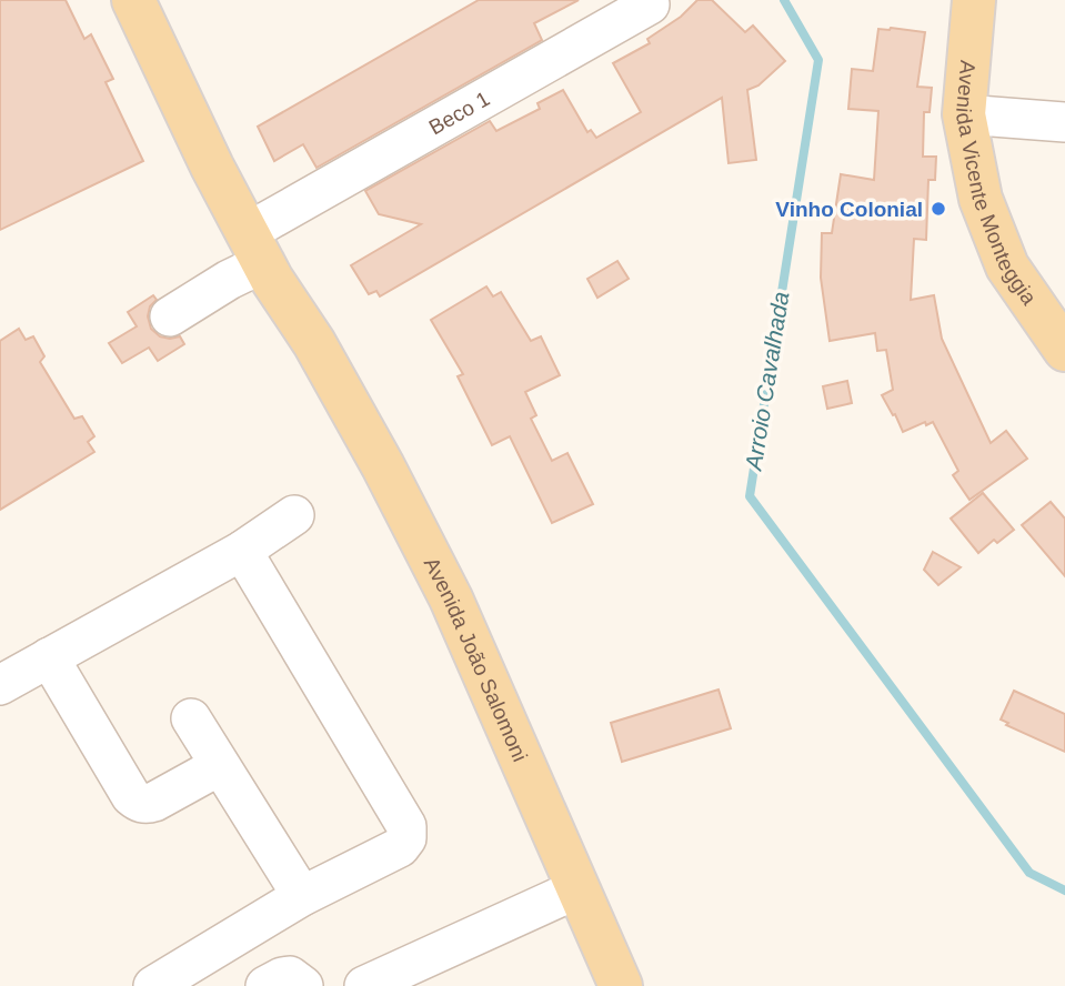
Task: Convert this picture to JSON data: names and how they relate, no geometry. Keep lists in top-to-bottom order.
{
  "streets": {
    "main road": ["Avenida Vicente Monteggia", "Avenida João Salomoni"],
    "street": ["Beco 1"]
  },
  "crossings": [
    ["Beco 1", "Avenida João Salomoni"]
  ],
  "water": ["Arroio Cavalhada"],
  "places": ["Vinho Colonial"]
}
